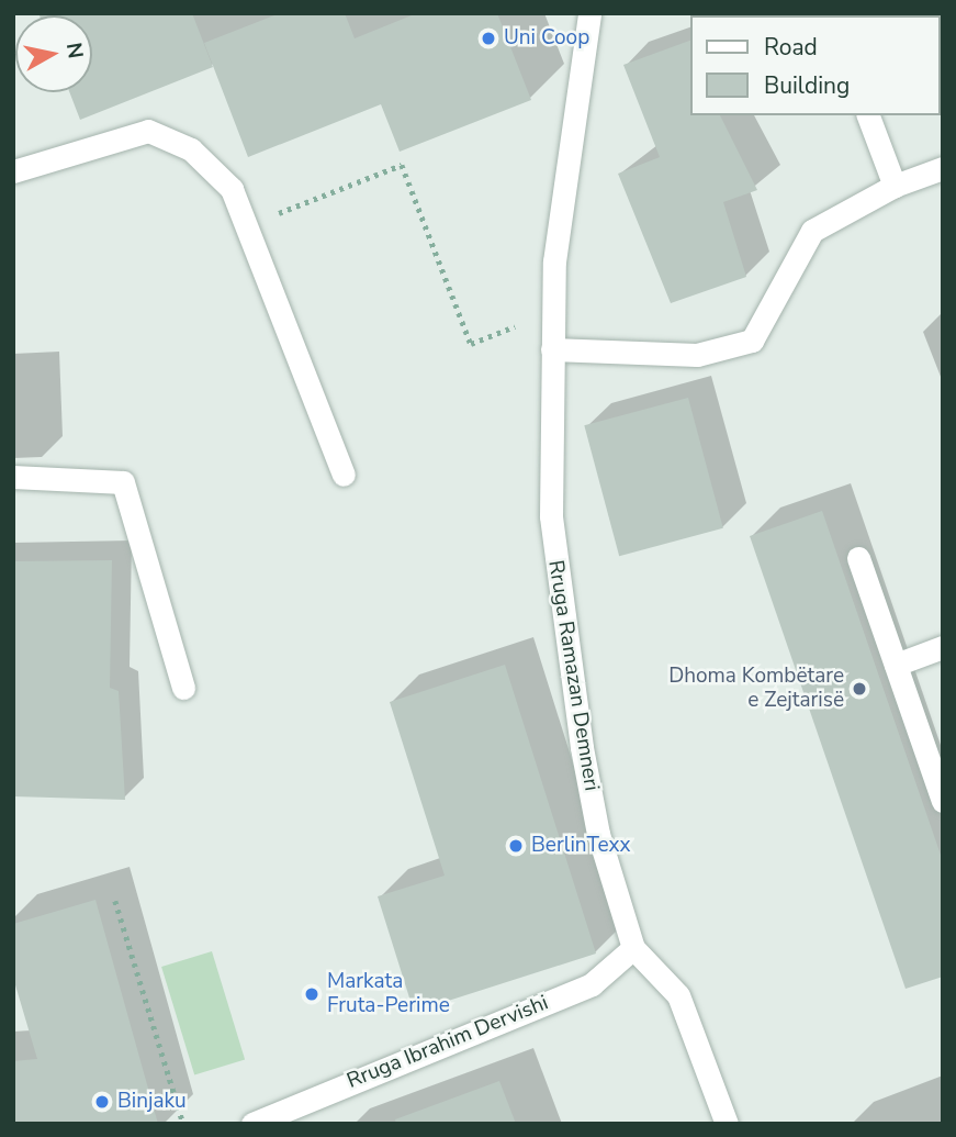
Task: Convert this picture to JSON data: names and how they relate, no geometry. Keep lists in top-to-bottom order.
{
  "streets": {
    "street": ["Rruga Ramazan Demneri", "Rruga Ibrahim Dervishi"]
  },
  "crossings": [
    ["Rruga Ramazan Demneri", "Rruga Ibrahim Dervishi"]
  ],
  "places": [
    "Uni Coop",
    "Dhoma Kombëtare e Zejtarisë",
    "BerlinTexx",
    "Markata Fruta-Perime",
    "Binjaku"
  ],
  "legend": ["Road", "Building"],
  "north": "right"
}
